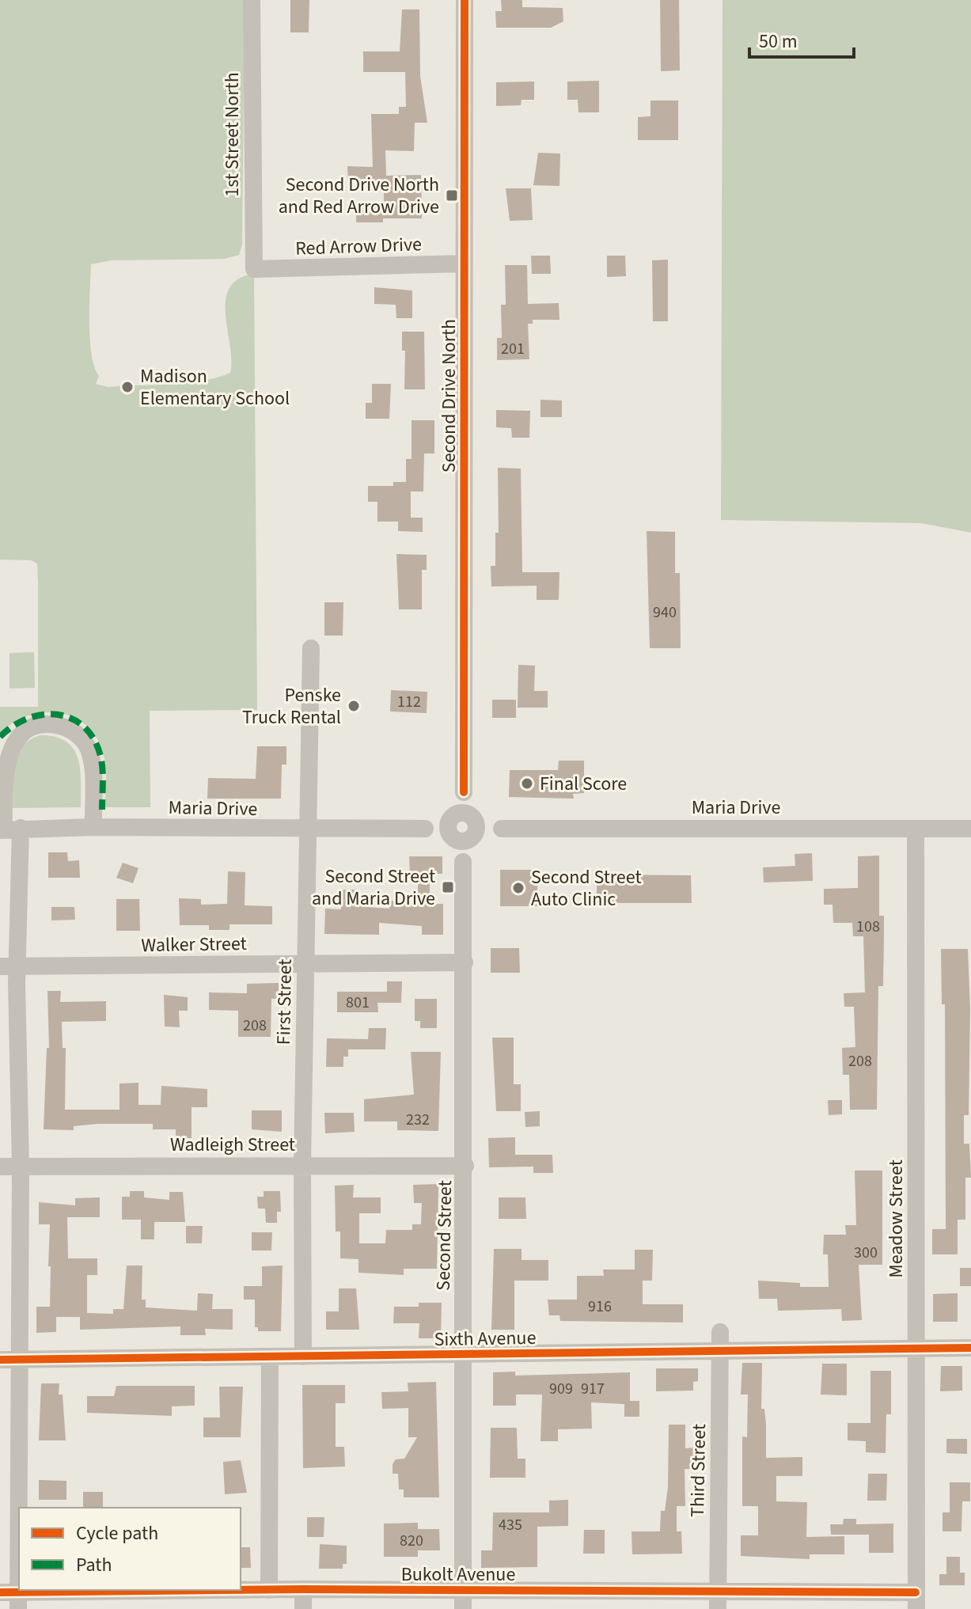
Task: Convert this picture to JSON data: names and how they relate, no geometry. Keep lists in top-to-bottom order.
{
  "streets": {
    "street": [
      "1st Street North",
      "Red Arrow Drive",
      "Second Drive North",
      "Maria Drive",
      "Walker Street",
      "First Street",
      "Wadleigh Street",
      "Meadow Street",
      "Second Street",
      "Sixth Avenue",
      "Third Street",
      "Bukolt Avenue"
    ]
  },
  "crossings": [
    ["1st Street North", "Red Arrow Drive"],
    ["Red Arrow Drive", "Second Drive North"],
    ["Second Drive North", "Maria Drive"],
    ["Second Drive North", "Second Street"],
    ["Maria Drive", "First Street"],
    ["Maria Drive", "Meadow Street"],
    ["Maria Drive", "Second Street"],
    ["Walker Street", "First Street"],
    ["Walker Street", "Second Street"],
    ["First Street", "Wadleigh Street"],
    ["First Street", "Sixth Avenue"],
    ["Wadleigh Street", "Second Street"],
    ["Meadow Street", "Sixth Avenue"],
    ["Meadow Street", "Bukolt Avenue"],
    ["Second Street", "Sixth Avenue"],
    ["Second Street", "Bukolt Avenue"],
    ["Sixth Avenue", "Third Street"],
    ["Third Street", "Bukolt Avenue"]
  ],
  "places": {
    "transit": ["Second Drive North and Red Arrow Drive", "Second Street and Maria Drive"],
    "other": [
      "Madison Elementary School",
      "Penske Truck Rental",
      "Final Score",
      "Second Street Auto Clinic"
    ]
  },
  "house_numbers": [
    "201",
    "940",
    "112",
    "108",
    "801",
    "208",
    "208",
    "232",
    "300",
    "916",
    "909",
    "917",
    "435",
    "820"
  ],
  "legend": ["Cycle path", "Path"],
  "scale_bar": "50 m"
}
